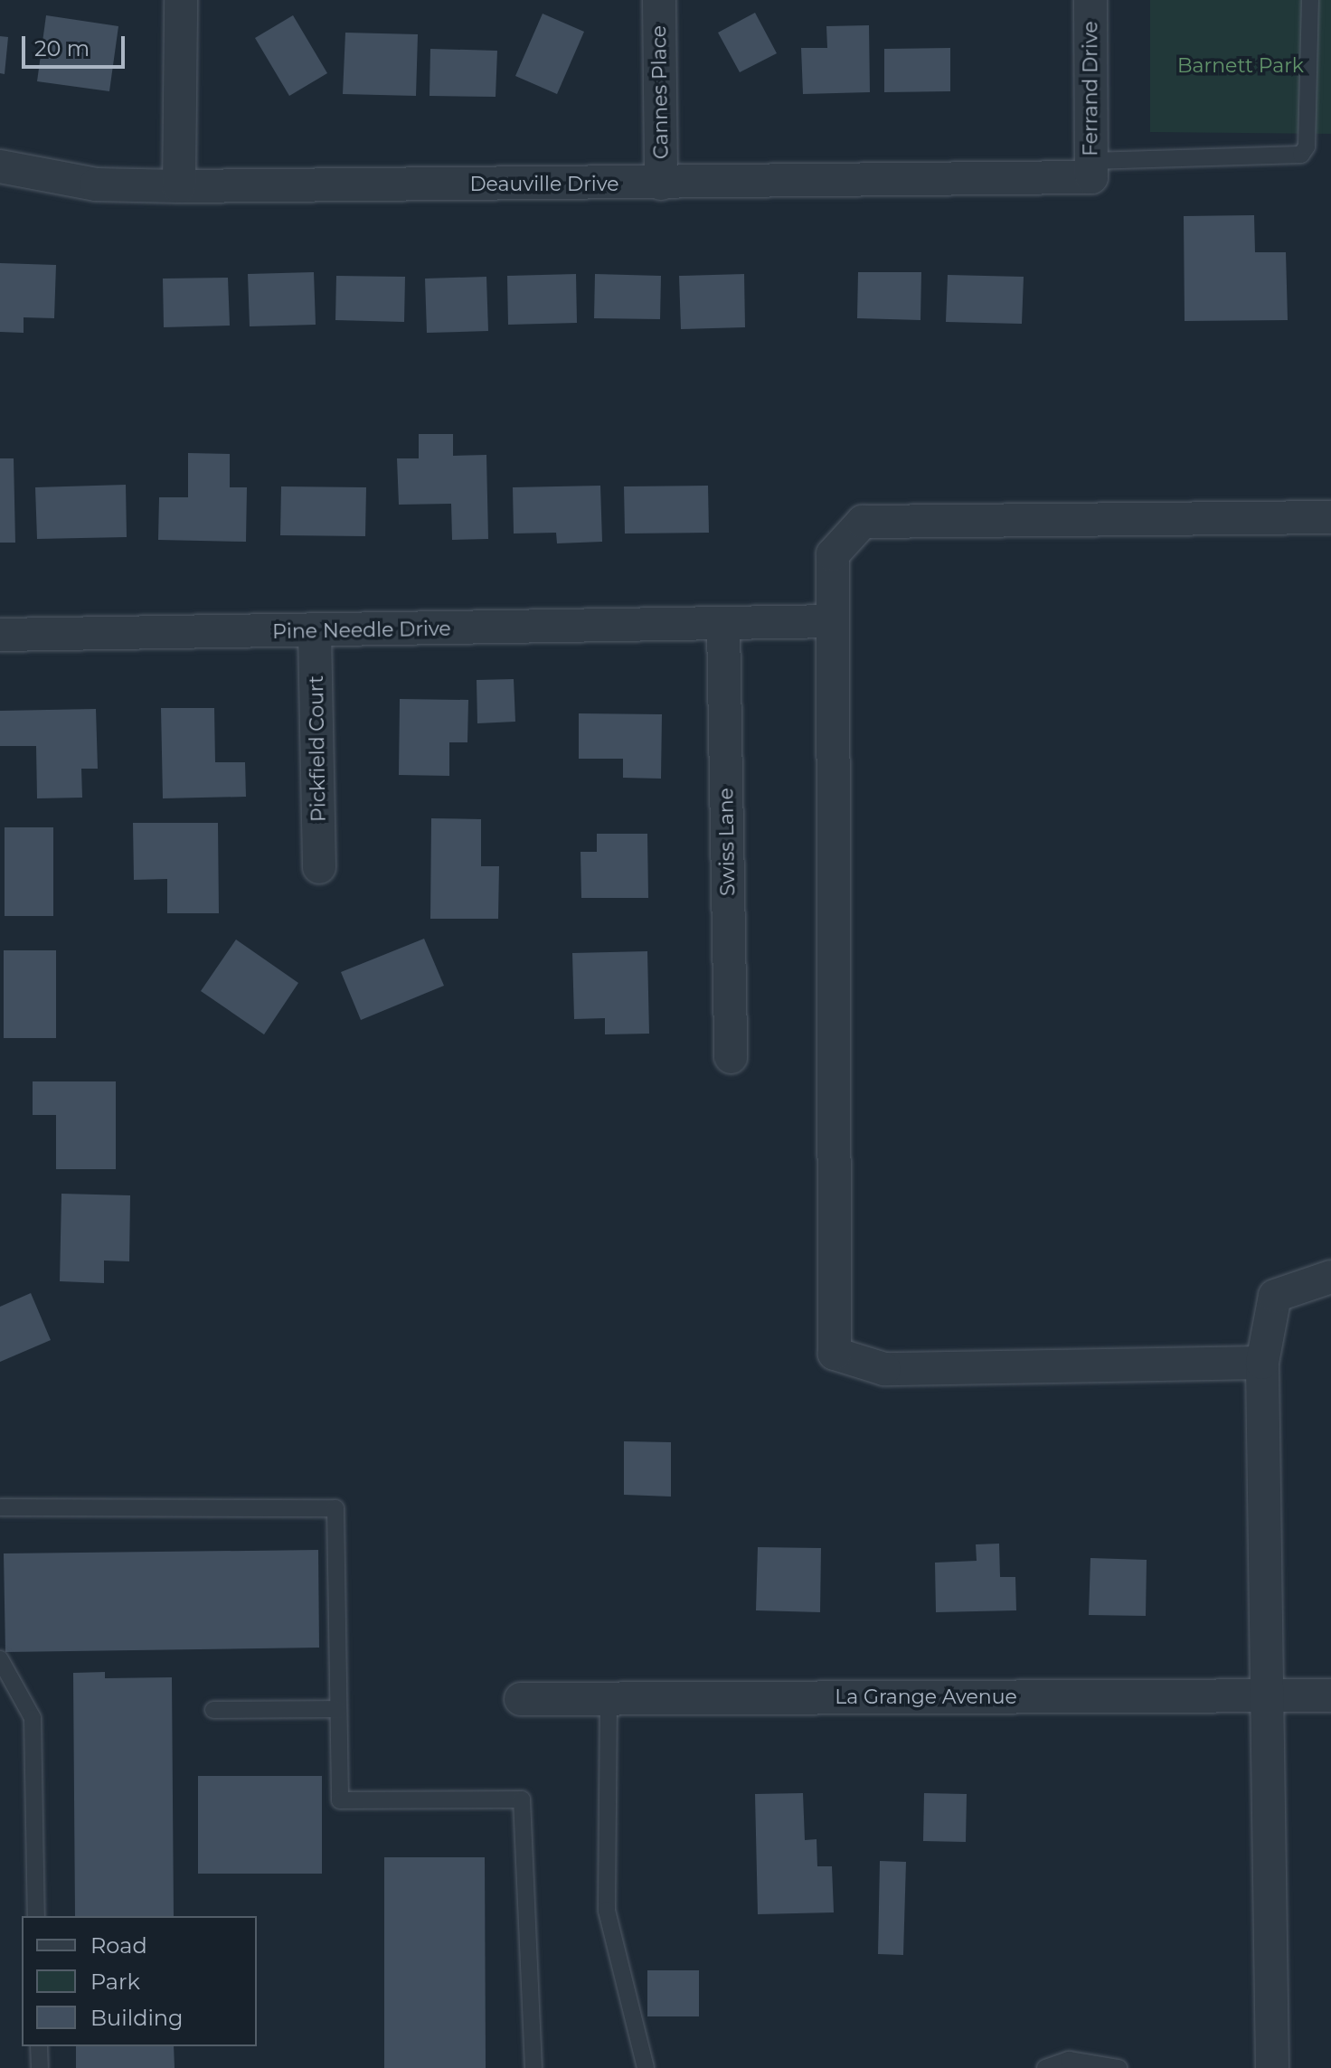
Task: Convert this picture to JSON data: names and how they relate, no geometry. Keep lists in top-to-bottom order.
{
  "streets": {
    "street": [
      "Ferrand Drive",
      "Cannes Place",
      "Deauville Drive",
      "Pine Needle Drive",
      "Pickfield Court",
      "Swiss Lane",
      "La Grange Avenue"
    ]
  },
  "crossings": [
    ["Ferrand Drive", "Deauville Drive"],
    ["Cannes Place", "Deauville Drive"],
    ["Pine Needle Drive", "Pickfield Court"],
    ["Pine Needle Drive", "Swiss Lane"]
  ],
  "parks": ["Barnett Park"],
  "legend": ["Road", "Park", "Building"],
  "scale_bar": "20 m"
}
